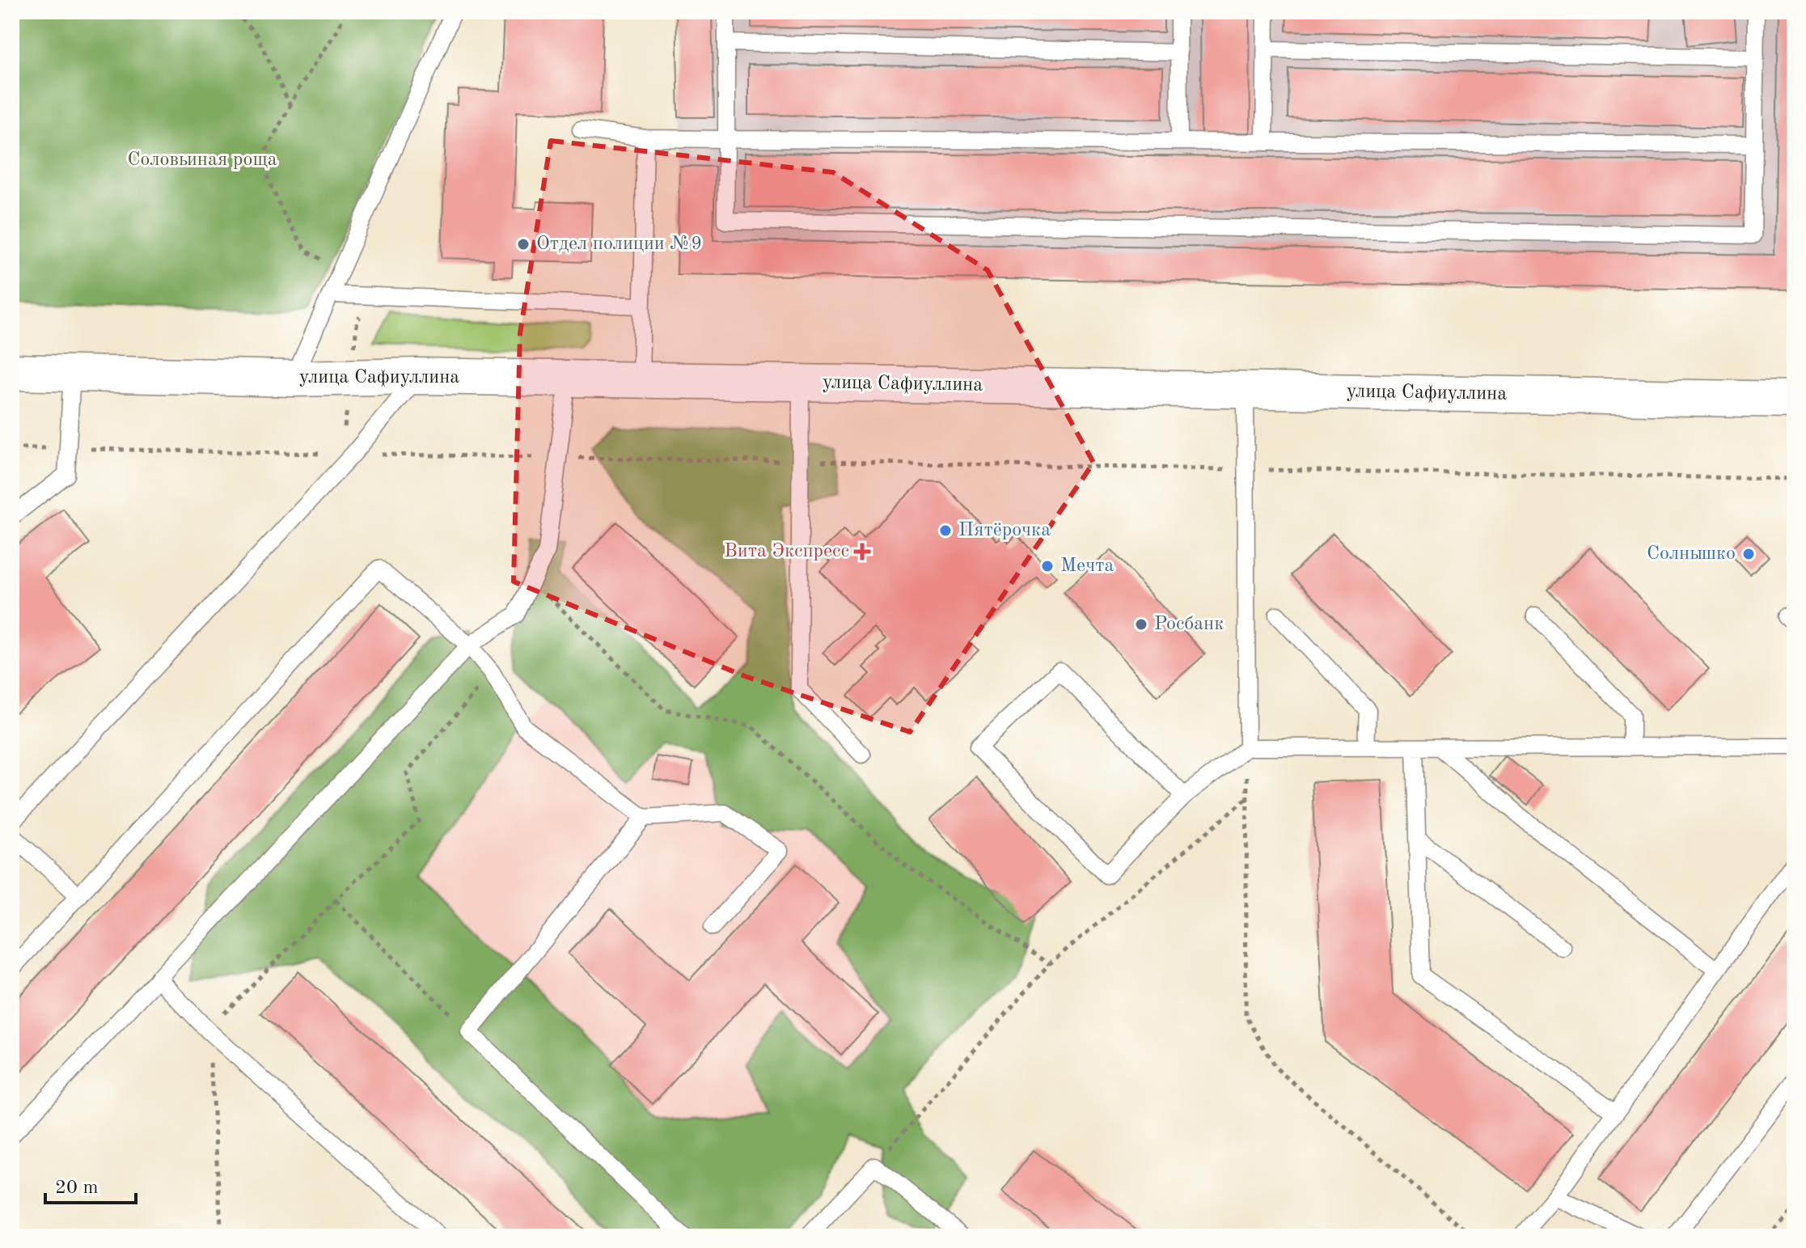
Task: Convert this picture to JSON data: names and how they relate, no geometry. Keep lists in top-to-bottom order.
{
  "streets": {
    "street": ["улица Сафиуллина"]
  },
  "parks": ["Соловьиная роща"],
  "places": {
    "other": [
      "Отдел полиции №9",
      "Пятёрочка",
      "Солнышко",
      "Мечта",
      "Росбанк"
    ],
    "health": ["Вита Экспресс"]
  },
  "scale_bar": "20 m"
}
